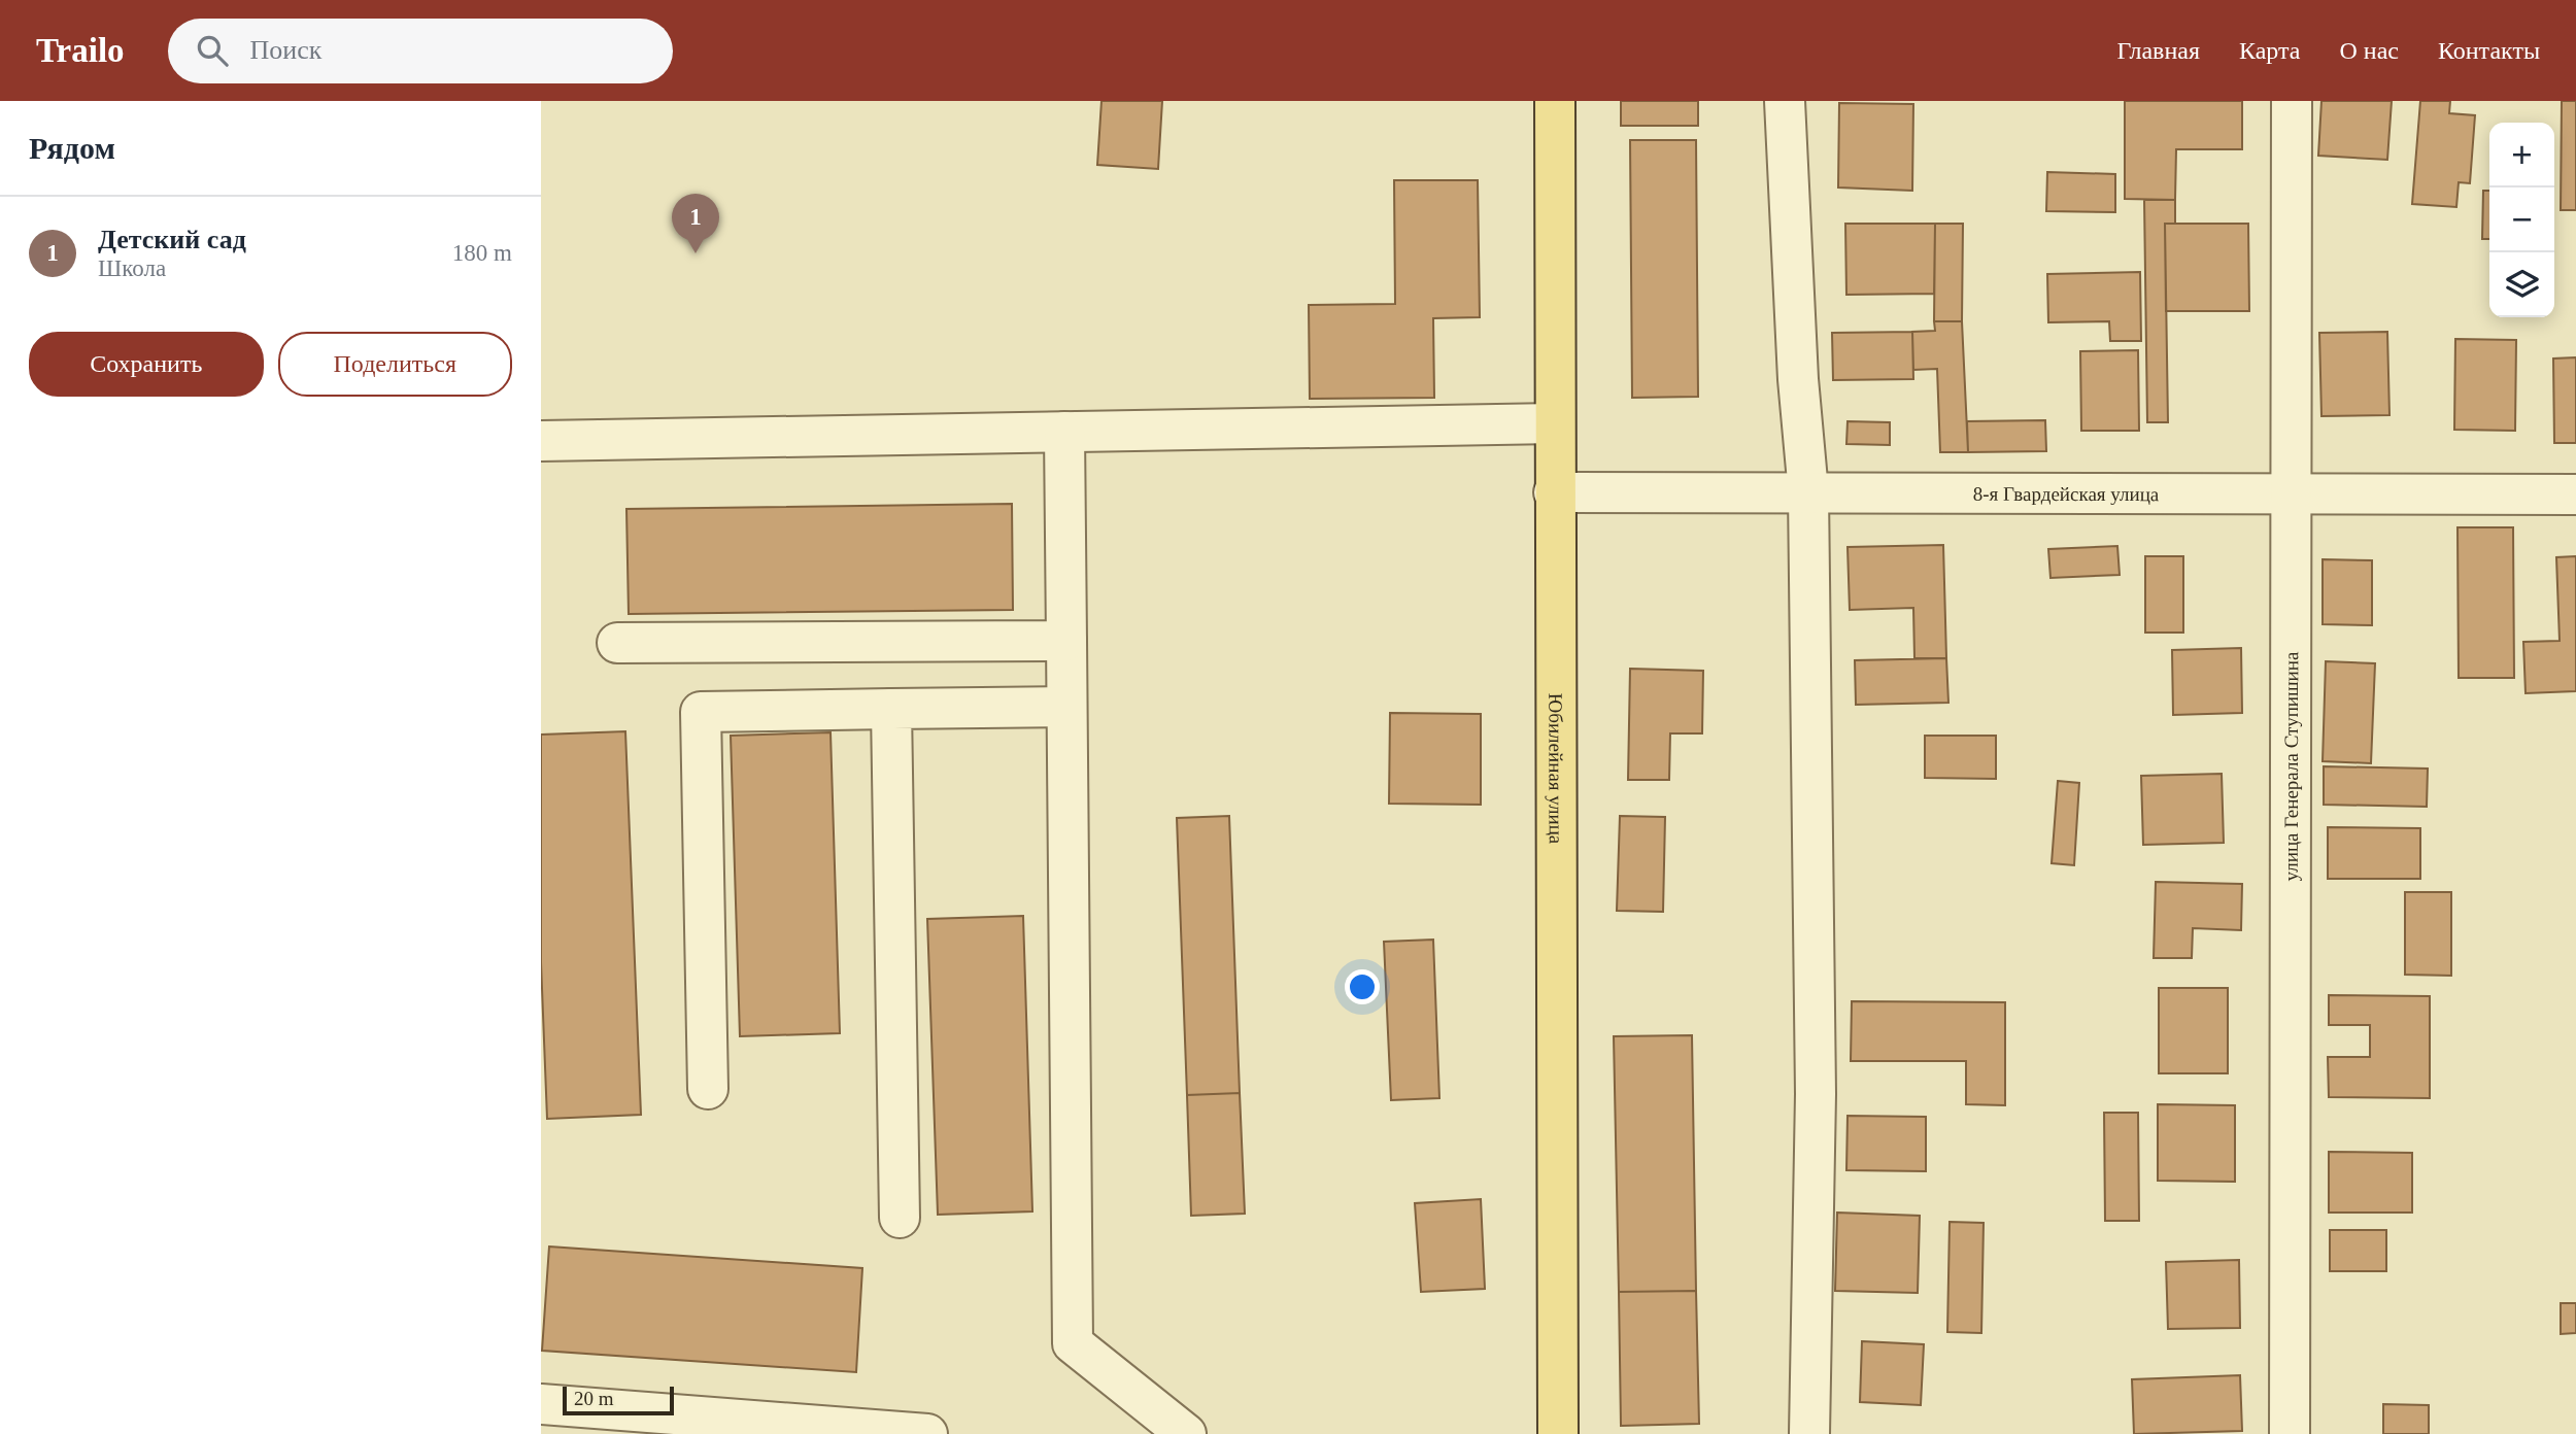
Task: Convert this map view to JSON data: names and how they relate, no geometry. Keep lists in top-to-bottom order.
{
  "streets": {
    "main road": ["Юбилейная улица"],
    "street": ["8-я Гвардейская улица", "улица Генерала Ступишина"]
  },
  "crossings": [
    ["8-я Гвардейская улица", "Юбилейная улица"],
    ["8-я Гвардейская улица", "улица Генерала Ступишина"]
  ],
  "scale_bar": "20 m",
  "page": {
    "header": "Trailo",
    "search": "Поиск",
    "nav": [
      "Главная",
      "Карта",
      "О нас",
      "Контакты"
    ],
    "heading": "Рядом",
    "map_buttons": ["+", "−"],
    "pins": "1",
    "list": [
      {
        "mark": "1",
        "name": "Детский сад",
        "note": "Школа",
        "value": "180 m"
      }
    ],
    "buttons": ["Сохранить", "Поделиться"],
    "scale": "20 m"
  }
}
